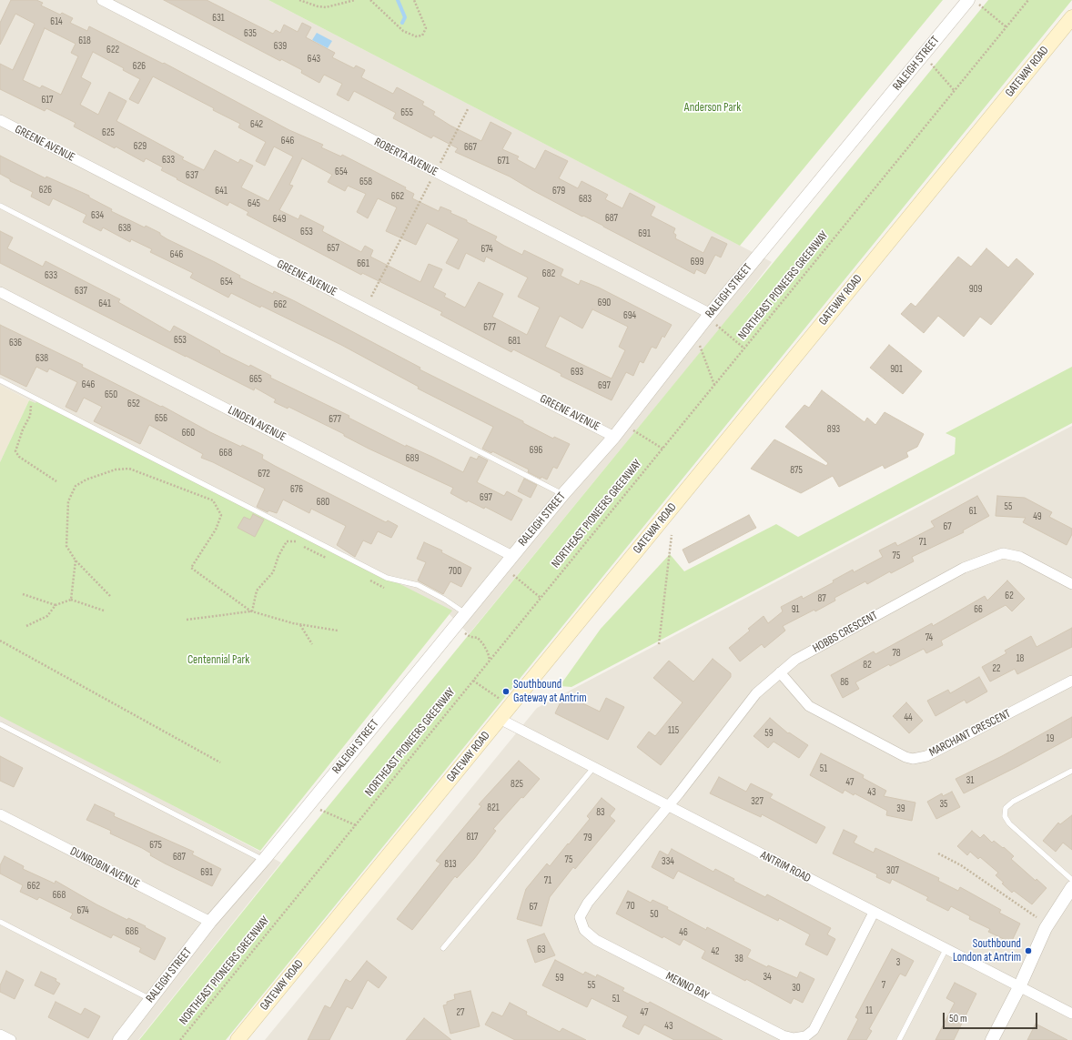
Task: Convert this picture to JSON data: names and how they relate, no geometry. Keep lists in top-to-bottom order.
{
  "streets": {
    "main road": ["GATEWAY ROAD"],
    "street": [
      "RALEIGH STREET",
      "GREENE AVENUE",
      "ROBERTA AVENUE",
      "LINDEN AVENUE",
      "HOBBS CRESCENT",
      "MARCHANT CRESCENT",
      "ANTRIM ROAD",
      "DUNROBIN AVENUE",
      "MENNO BAY"
    ],
    "path": ["NORTHEAST PIONEERS GREENWAY"]
  },
  "crossings": [
    ["RALEIGH STREET", "GREENE AVENUE"],
    ["RALEIGH STREET", "ROBERTA AVENUE"],
    ["RALEIGH STREET", "LINDEN AVENUE"],
    ["RALEIGH STREET", "DUNROBIN AVENUE"],
    ["GATEWAY ROAD", "ANTRIM ROAD"],
    ["HOBBS CRESCENT", "MARCHANT CRESCENT"],
    ["HOBBS CRESCENT", "ANTRIM ROAD"],
    ["HOBBS CRESCENT", "MENNO BAY"],
    ["ANTRIM ROAD", "MENNO BAY"]
  ],
  "parks": ["Anderson Park", "Centennial Park"],
  "places": ["Southbound Gateway at Antrim", "Southbound London at Antrim"],
  "house_numbers": [
    "631",
    "614",
    "635",
    "618",
    "639",
    "622",
    "643",
    "626",
    "617",
    "655",
    "642",
    "625",
    "646",
    "629",
    "667",
    "633",
    "671",
    "654",
    "637",
    "658",
    "626",
    "641",
    "679",
    "662",
    "683",
    "645",
    "634",
    "687",
    "649",
    "638",
    "653",
    "691",
    "657",
    "674",
    "646",
    "699",
    "661",
    "682",
    "633",
    "654",
    "909",
    "637",
    "690",
    "641",
    "662",
    "694",
    "677",
    "653",
    "681",
    "636",
    "638",
    "901",
    "693",
    "665",
    "646",
    "697",
    "650",
    "652",
    "656",
    "677",
    "893",
    "660",
    "696",
    "668",
    "689",
    "875",
    "672",
    "676",
    "697",
    "680",
    "55",
    "61",
    "49",
    "67",
    "71",
    "75",
    "700",
    "62",
    "87",
    "91",
    "66",
    "74",
    "78",
    "18",
    "82",
    "22",
    "86",
    "44",
    "115",
    "59",
    "19",
    "51",
    "31",
    "47",
    "825",
    "43",
    "327",
    "35",
    "821",
    "39",
    "83",
    "817",
    "79",
    "675",
    "687",
    "75",
    "334",
    "813",
    "307",
    "691",
    "71",
    "662",
    "668",
    "70",
    "67",
    "674",
    "50",
    "686",
    "46",
    "63",
    "42",
    "38",
    "3",
    "34",
    "59",
    "55",
    "7",
    "30",
    "51",
    "11",
    "27",
    "47",
    "43"
  ],
  "scale_bar": "50 m"
}
